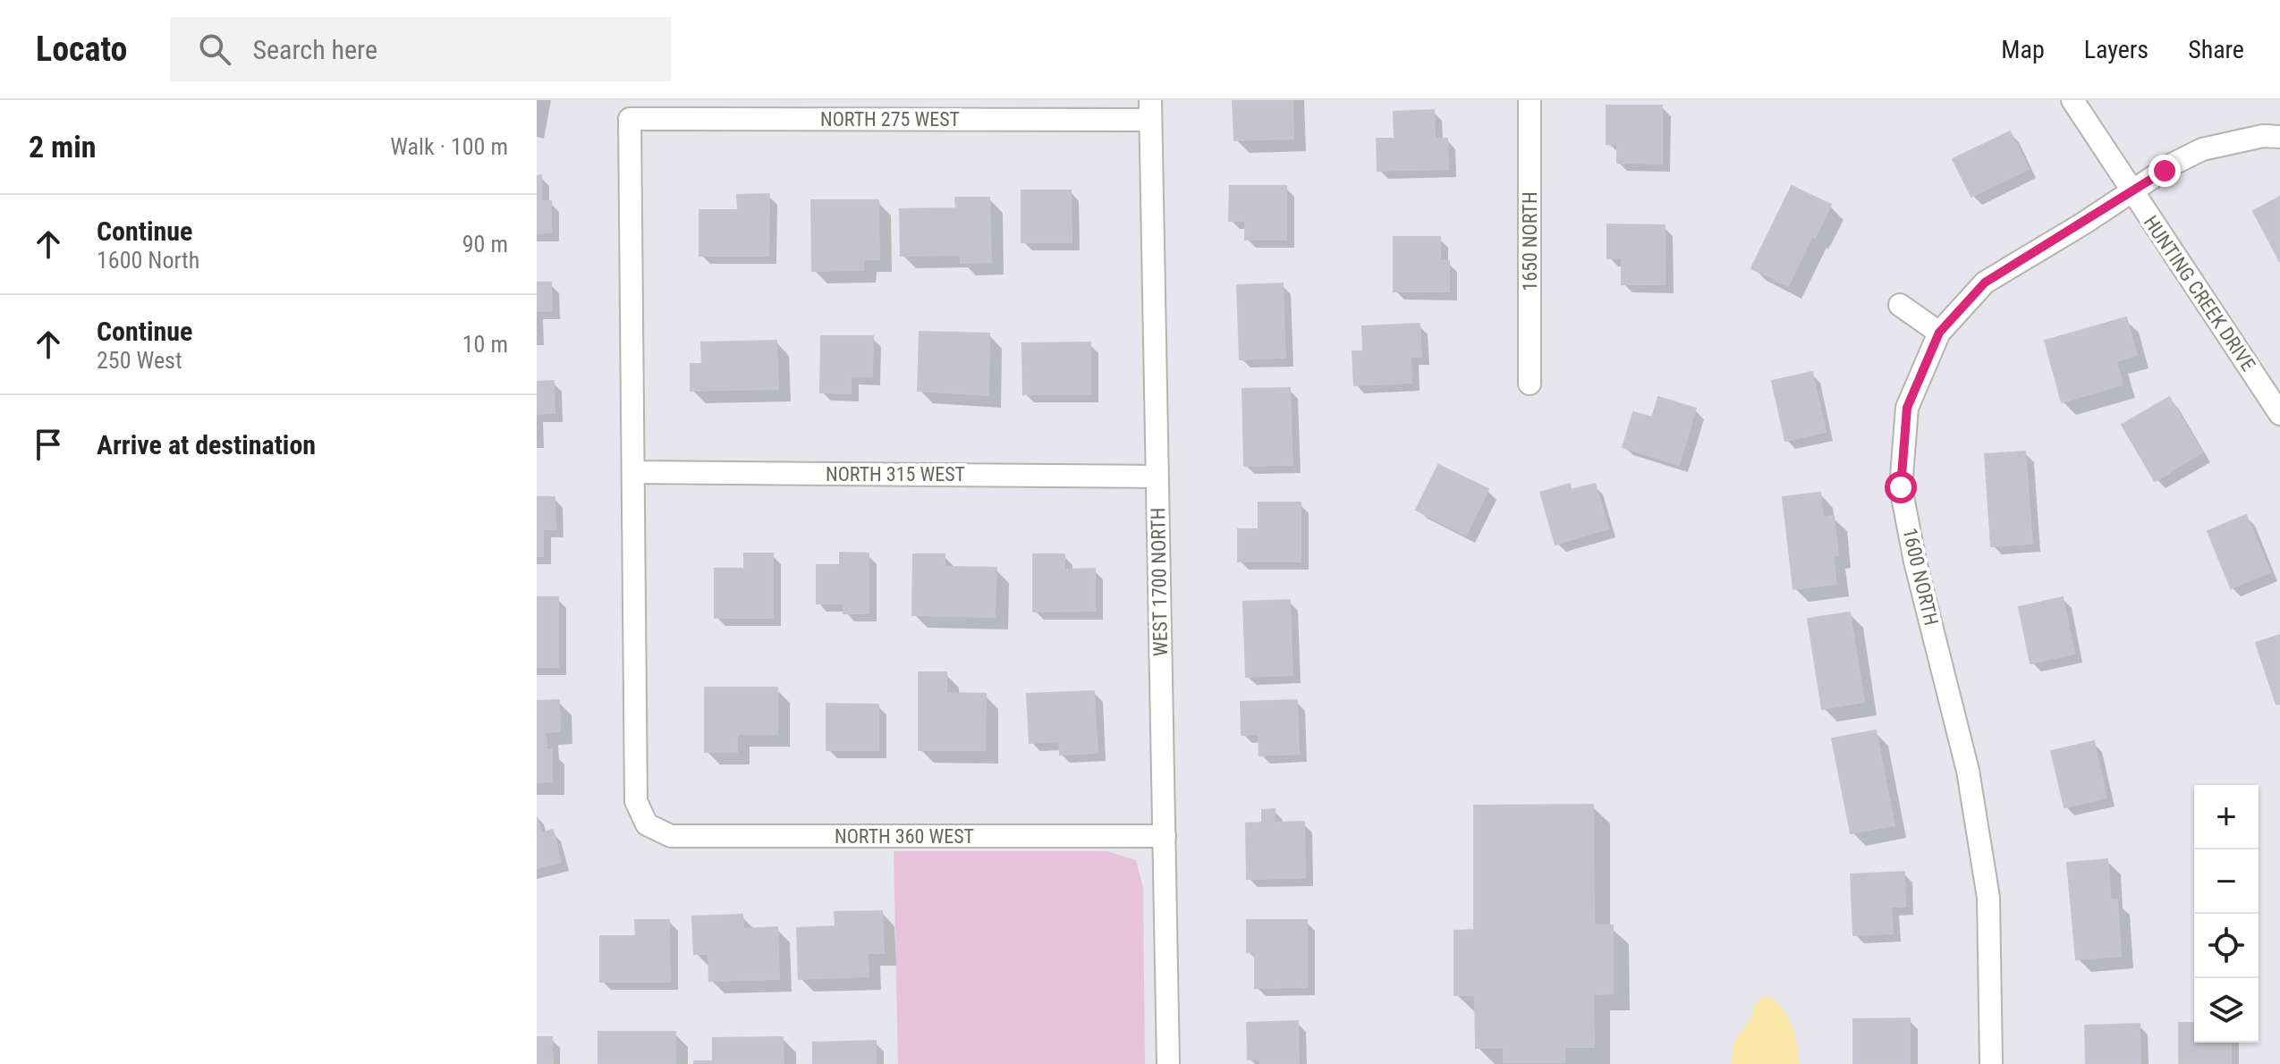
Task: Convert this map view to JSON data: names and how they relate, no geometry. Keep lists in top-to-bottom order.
{
  "streets": {
    "street": [
      "NORTH 275 WEST",
      "1650 NORTH",
      "HUNTING CREEK DRIVE",
      "NORTH 315 WEST",
      "1600 NORTH",
      "WEST 1700 NORTH",
      "NORTH 360 WEST"
    ]
  },
  "crossings": [
    ["NORTH 275 WEST", "NORTH 315 WEST"],
    ["NORTH 275 WEST", "WEST 1700 NORTH"],
    ["NORTH 275 WEST", "NORTH 360 WEST"],
    ["HUNTING CREEK DRIVE", "1600 NORTH"],
    ["NORTH 315 WEST", "WEST 1700 NORTH"],
    ["NORTH 315 WEST", "NORTH 360 WEST"],
    ["WEST 1700 NORTH", "NORTH 360 WEST"]
  ],
  "page": {
    "header": "Locato",
    "search": "Search here",
    "nav": ["Map", "Layers", "Share"],
    "heading": ["2 min", "Walk · 100 m"],
    "list": [
      ["Continue", "1600 North", "90 m"],
      ["Continue", "250 West", "10 m"],
      "Arrive at destination"
    ],
    "map_buttons": ["+", "−"]
  }
}
